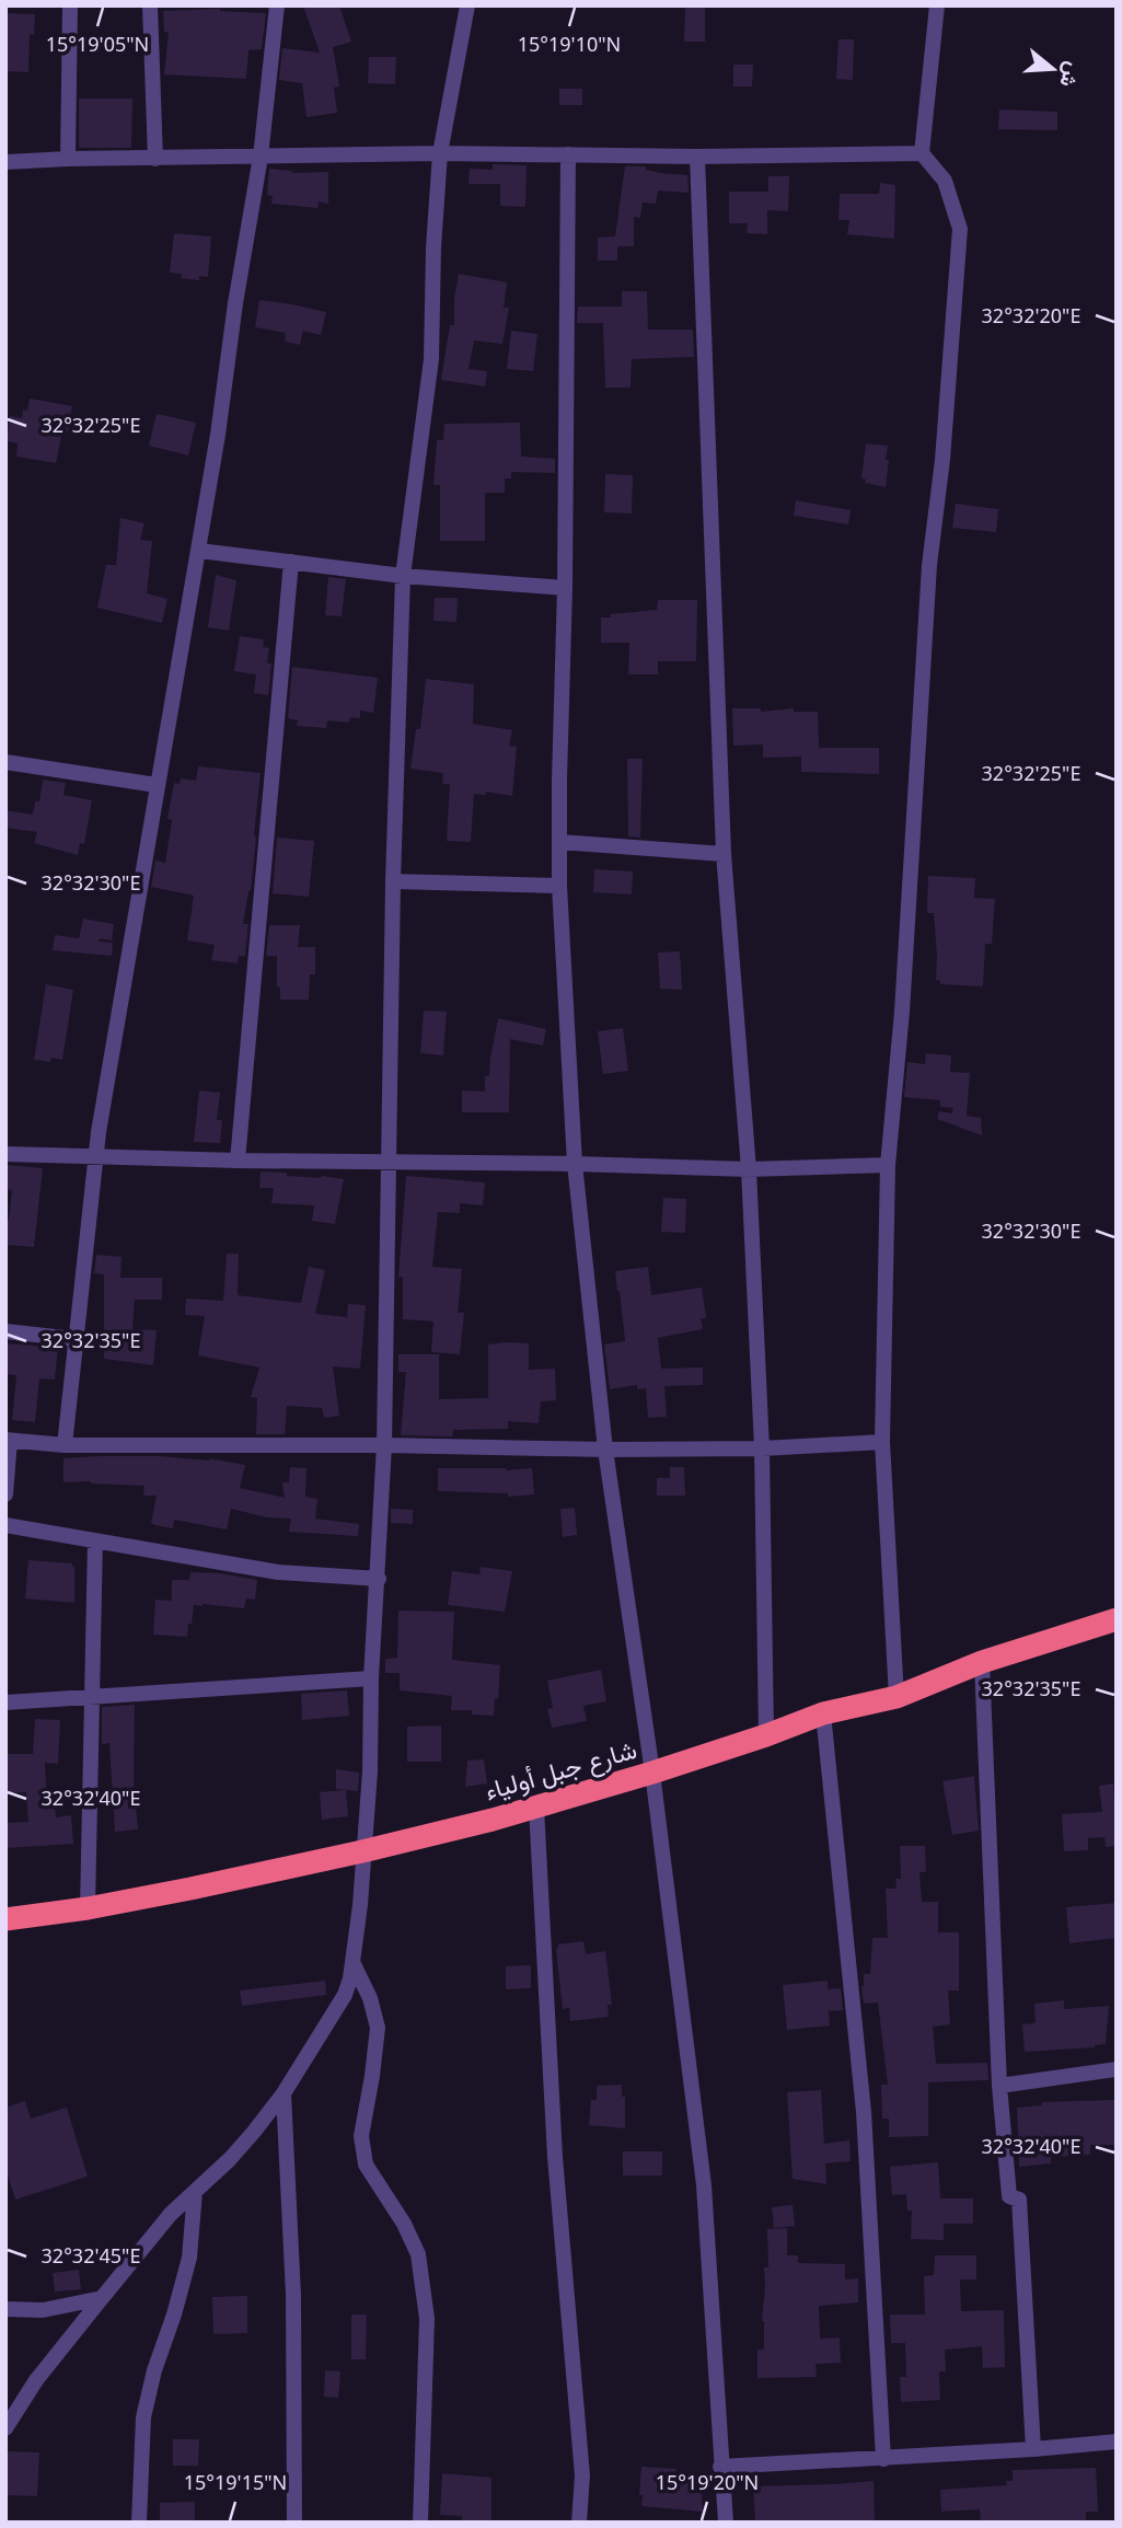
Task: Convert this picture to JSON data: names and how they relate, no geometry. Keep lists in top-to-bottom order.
{
  "streets": {
    "highway": ["شارع جبل أولياء"]
  },
  "north": "right",
  "coordinates": [
    "15°19'05\"N",
    "15°19'10\"N",
    "32°32'20\"E",
    "32°32'25\"E",
    "32°32'30\"E",
    "32°32'35\"E",
    "32°32'40\"E",
    "32°32'45\"E",
    "15°19'15\"N",
    "15°19'20\"N"
  ]
}
